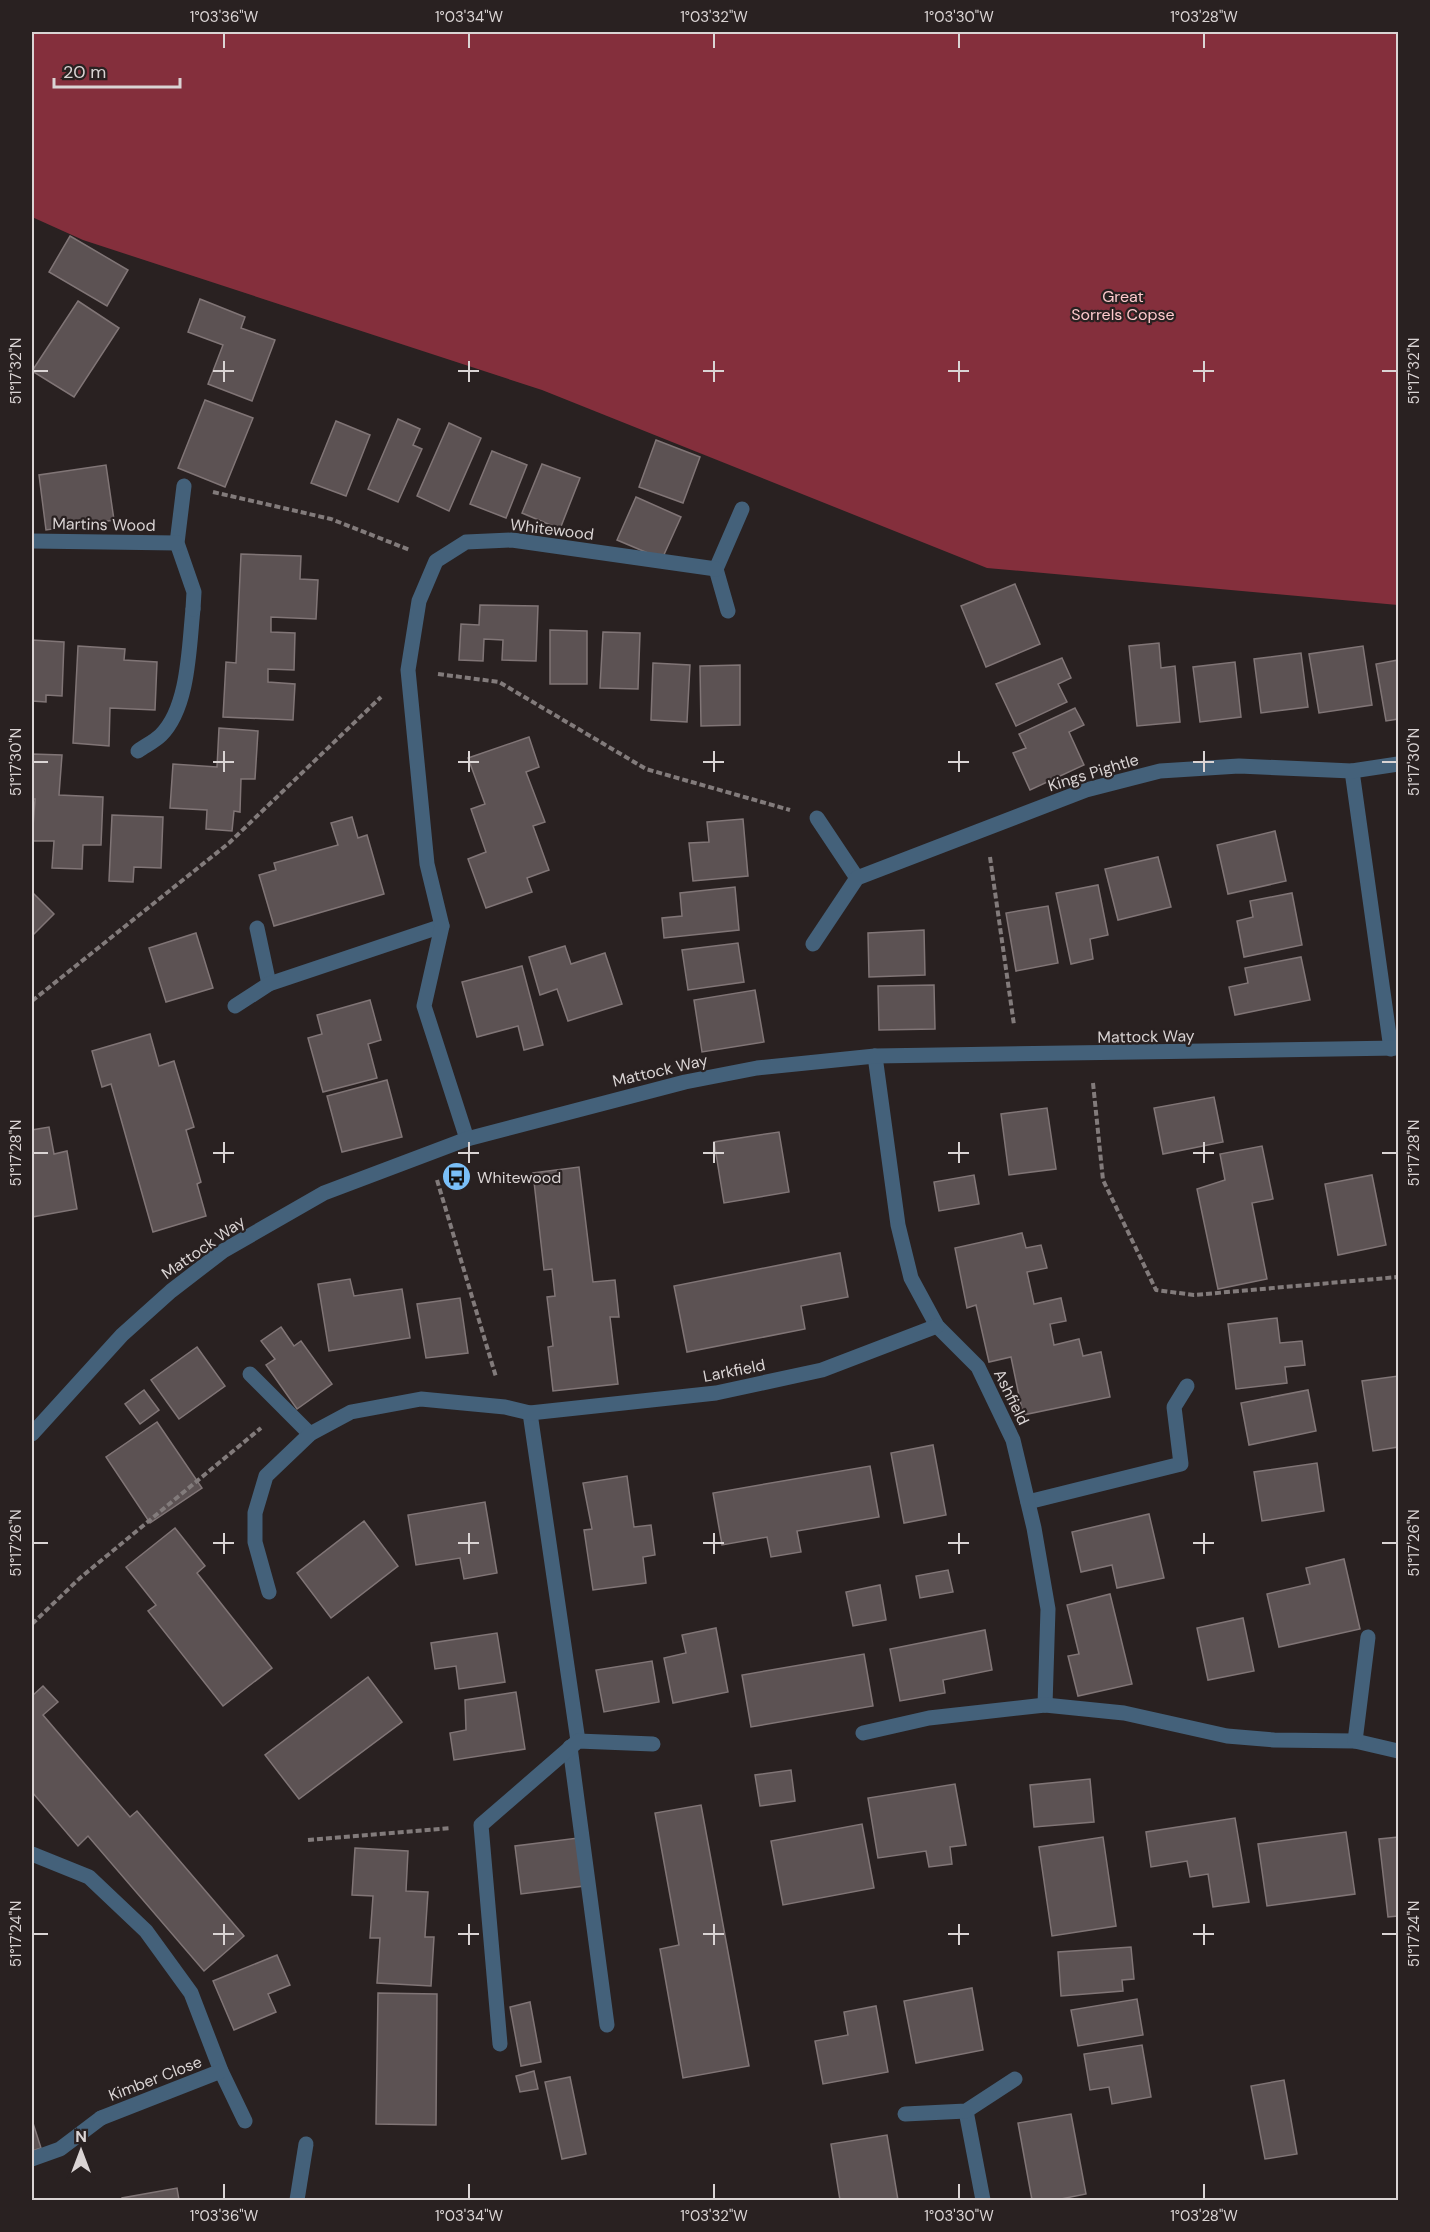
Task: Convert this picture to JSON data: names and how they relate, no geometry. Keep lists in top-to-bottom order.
{
  "streets": {
    "street": [
      "Martins Wood",
      "Whitewood",
      "Kings Pightle",
      "Mattock Way",
      "Larkfield",
      "Ashfield",
      "Kimber Close"
    ]
  },
  "crossings": [
    ["Mattock Way", "Ashfield"],
    ["Larkfield", "Ashfield"]
  ],
  "parks": ["Great Sorrels Copse"],
  "places": {
    "bus stop": ["Whitewood"]
  },
  "scale_bar": "20 m",
  "north": "top",
  "coordinates": [
    "1°03'36\"W",
    "1°03'34\"W",
    "1°03'32\"W",
    "1°03'30\"W",
    "1°03'28\"W",
    "51°17'32\"N",
    "51°17'30\"N",
    "51°17'28\"N",
    "51°17'26\"N",
    "51°17'24\"N"
  ]
}
